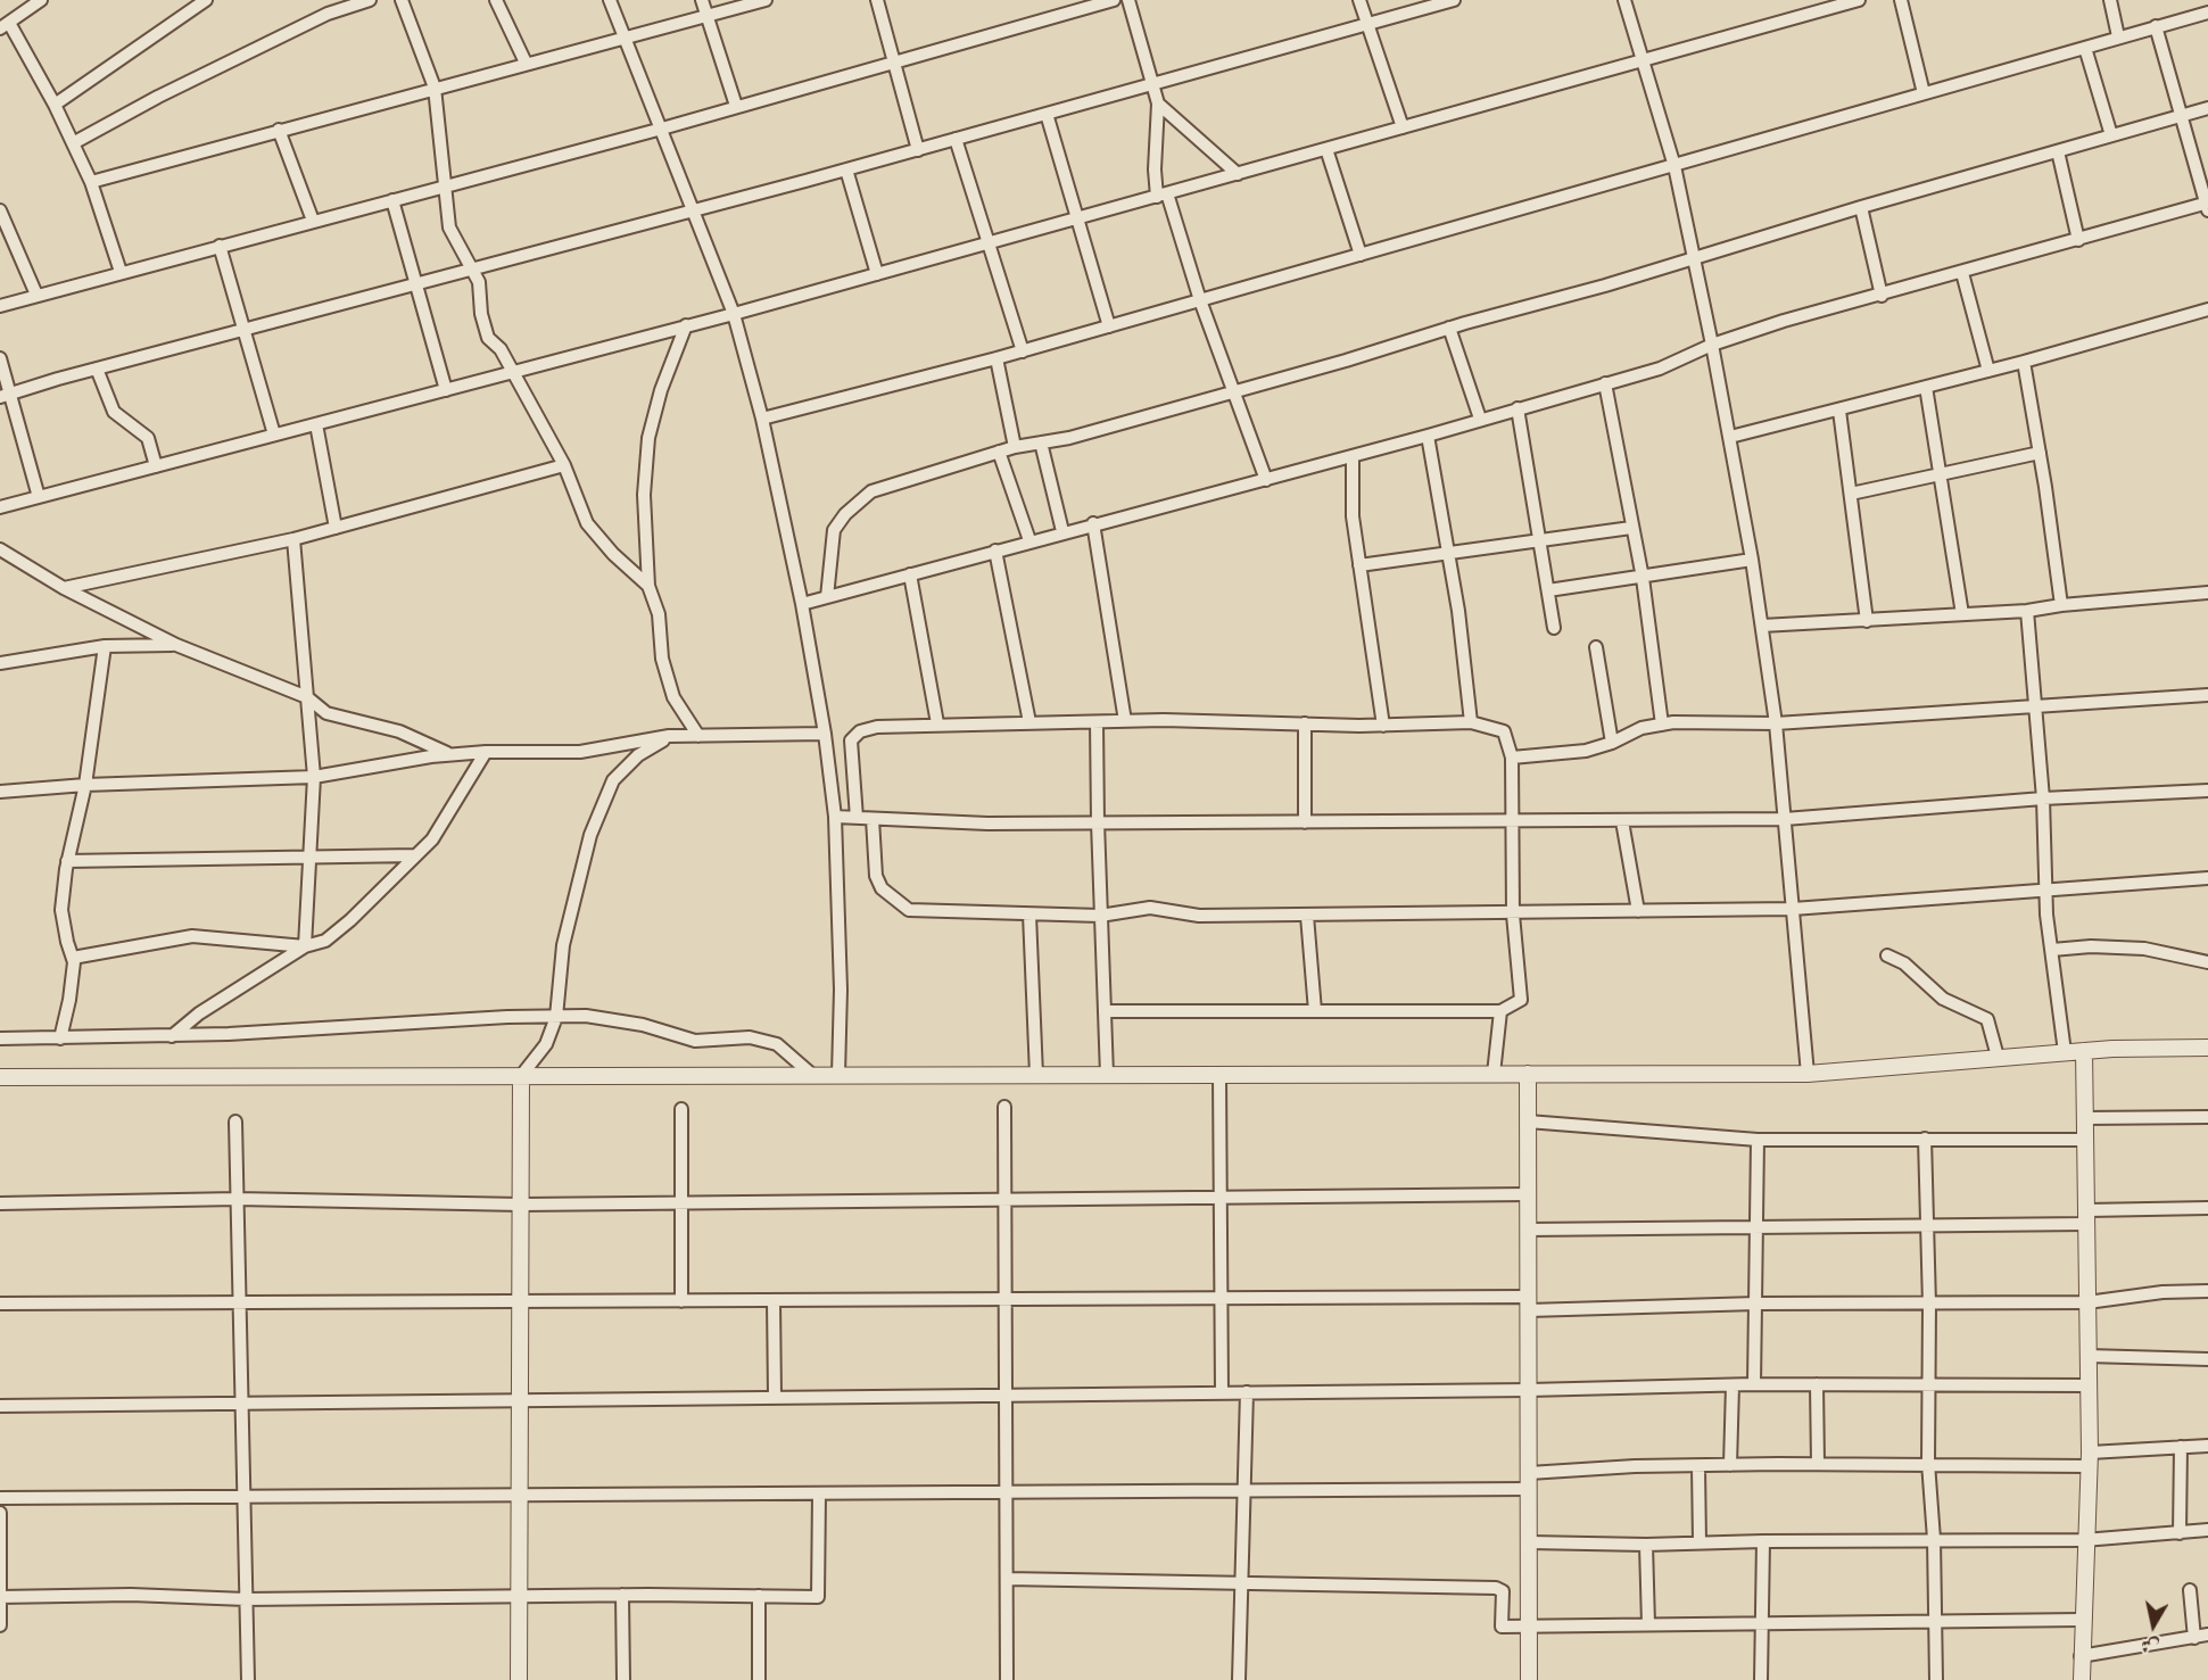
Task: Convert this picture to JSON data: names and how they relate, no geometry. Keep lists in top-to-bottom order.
{
  "north": "bottom"
}
